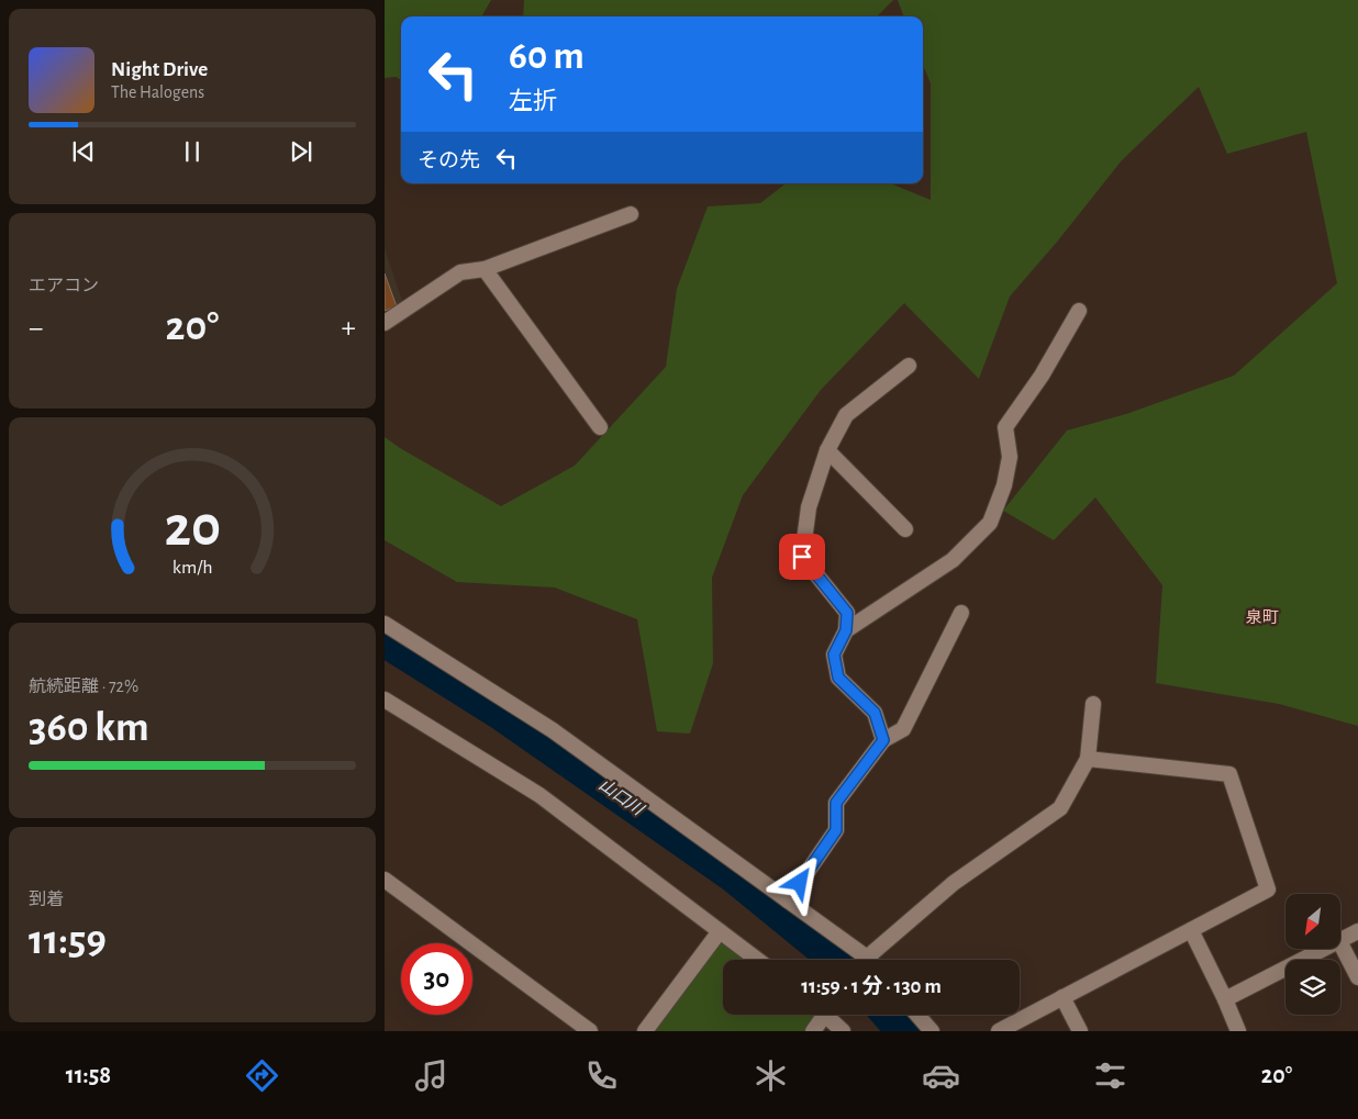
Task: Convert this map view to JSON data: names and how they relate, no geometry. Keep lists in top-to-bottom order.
{
  "districts": ["泉町"],
  "water": ["山口川"],
  "north": "bottom left",
  "page": {
    "turn": ["60 m", "左折"],
    "song": ["Night Drive", "The Halogens"],
    "then": "その先",
    "tile": [
      "エアコン",
      ["航続距離 · 72%", "360 km"],
      ["到着", "11:59"]
    ],
    "heat": ["−", "20°", "+"],
    "limit": "30",
    "trip": "11:59 · 1 分 · 130 m",
    "tabs": ["11:58", "20°"],
    "gauge": ["20", "km/h"]
  }
}
